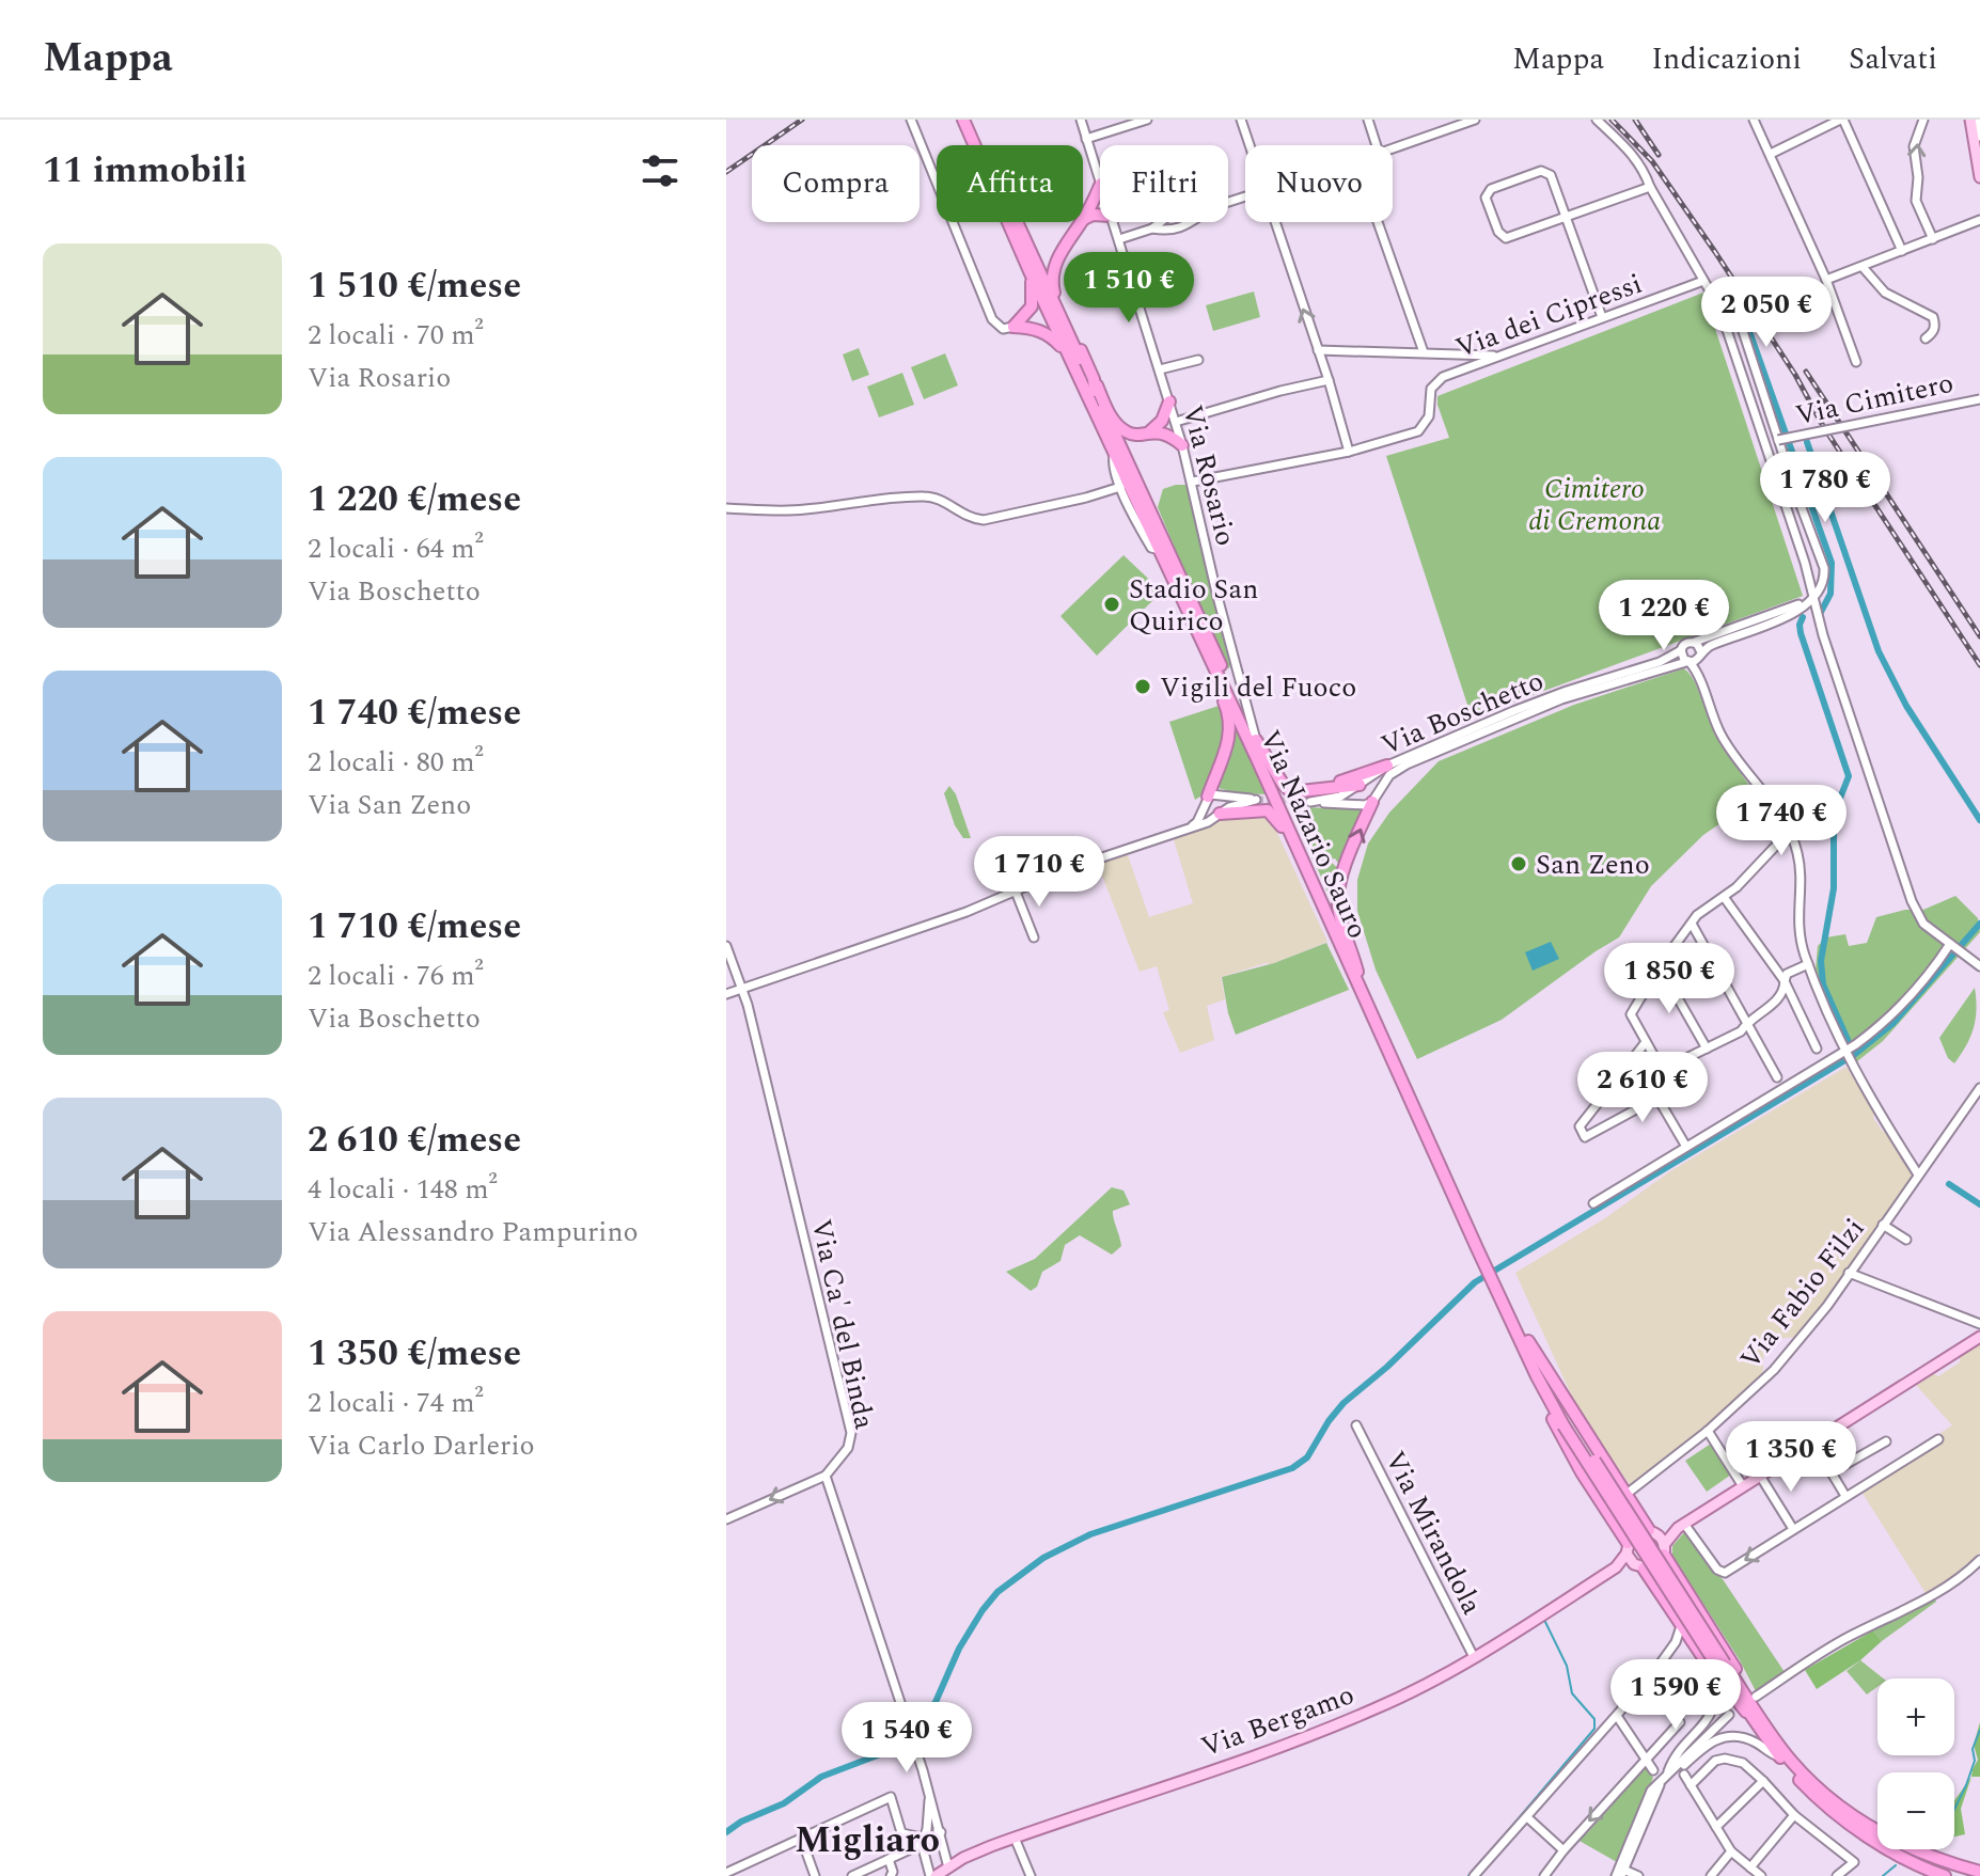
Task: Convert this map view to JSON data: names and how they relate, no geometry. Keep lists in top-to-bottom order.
{
  "streets": {
    "highway": ["Via Nazario Sauro"],
    "main road": ["Via Bergamo"],
    "street": [
      "Via dei Cipressi",
      "Via Cimitero",
      "Via Rosario",
      "Via Boschetto",
      "Via Fabio Filzi",
      "Via Ca' del Binda",
      "Via Mirandola"
    ]
  },
  "crossings": [
    ["Via dei Cipressi", "Via Cimitero"],
    ["Via dei Cipressi", "Via Rosario"],
    ["Via Cimitero", "Via Boschetto"],
    ["Via Rosario", "Via Nazario Sauro"],
    ["Via Mirandola", "Via Bergamo"]
  ],
  "districts": ["Migliaro"],
  "parks": ["Cimitero di Cremona"],
  "places": ["Stadio San Quirico", "Vigili del Fuoco", "San Zeno"],
  "page": {
    "header": "Mappa",
    "nav": ["Mappa", "Indicazioni", "Salvati"],
    "heading": "11 immobili",
    "chip": [
      "Compra",
      "Affitta",
      "Filtri",
      "Nuovo"
    ],
    "list": [
      {
        "name": "1 510 €/mese",
        "note": "2 locali · 70 m² · Via Rosario"
      },
      {
        "name": "1 220 €/mese",
        "note": "2 locali · 64 m² · Via Boschetto"
      },
      {
        "name": "1 740 €/mese",
        "note": "2 locali · 80 m² · Via San Zeno"
      },
      {
        "name": "1 710 €/mese",
        "note": "2 locali · 76 m² · Via Boschetto"
      },
      {
        "name": "2 610 €/mese",
        "note": "4 locali · 148 m² · Via Alessandro Pampurino"
      },
      {
        "name": "1 350 €/mese",
        "note": "2 locali · 74 m² · Via Carlo Darlerio"
      }
    ],
    "price": [
      "1 510 €",
      "2 050 €",
      "1 780 €",
      "1 220 €",
      "1 740 €",
      "1 710 €",
      "1 850 €",
      "2 610 €",
      "1 350 €",
      "1 590 €",
      "1 540 €"
    ],
    "map_buttons": ["+", "−"]
  }
}
